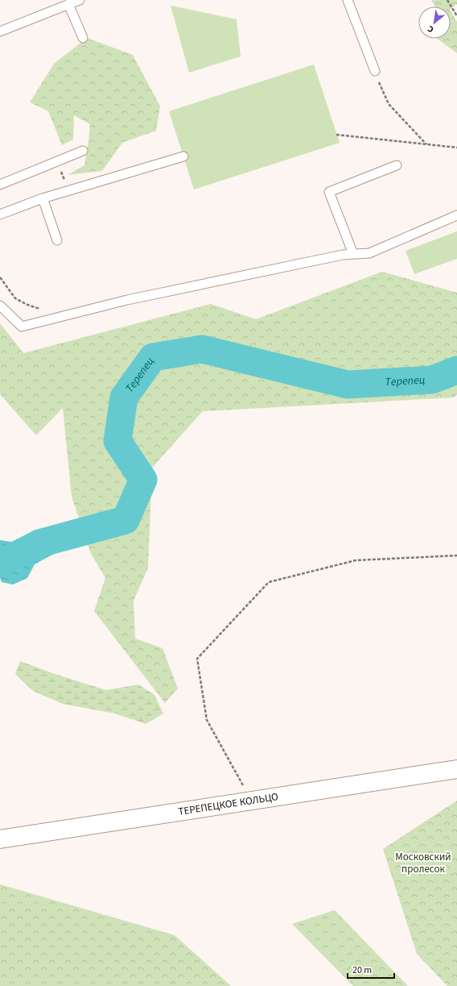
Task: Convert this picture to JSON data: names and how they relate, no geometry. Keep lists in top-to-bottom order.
{
  "streets": {
    "street": ["ТЕРЕПЕЦКОЕ КОЛЬЦО"]
  },
  "water": ["Терепец"],
  "parks": ["Московский пролесок"],
  "scale_bar": "20 m",
  "north": "bottom left"
}
